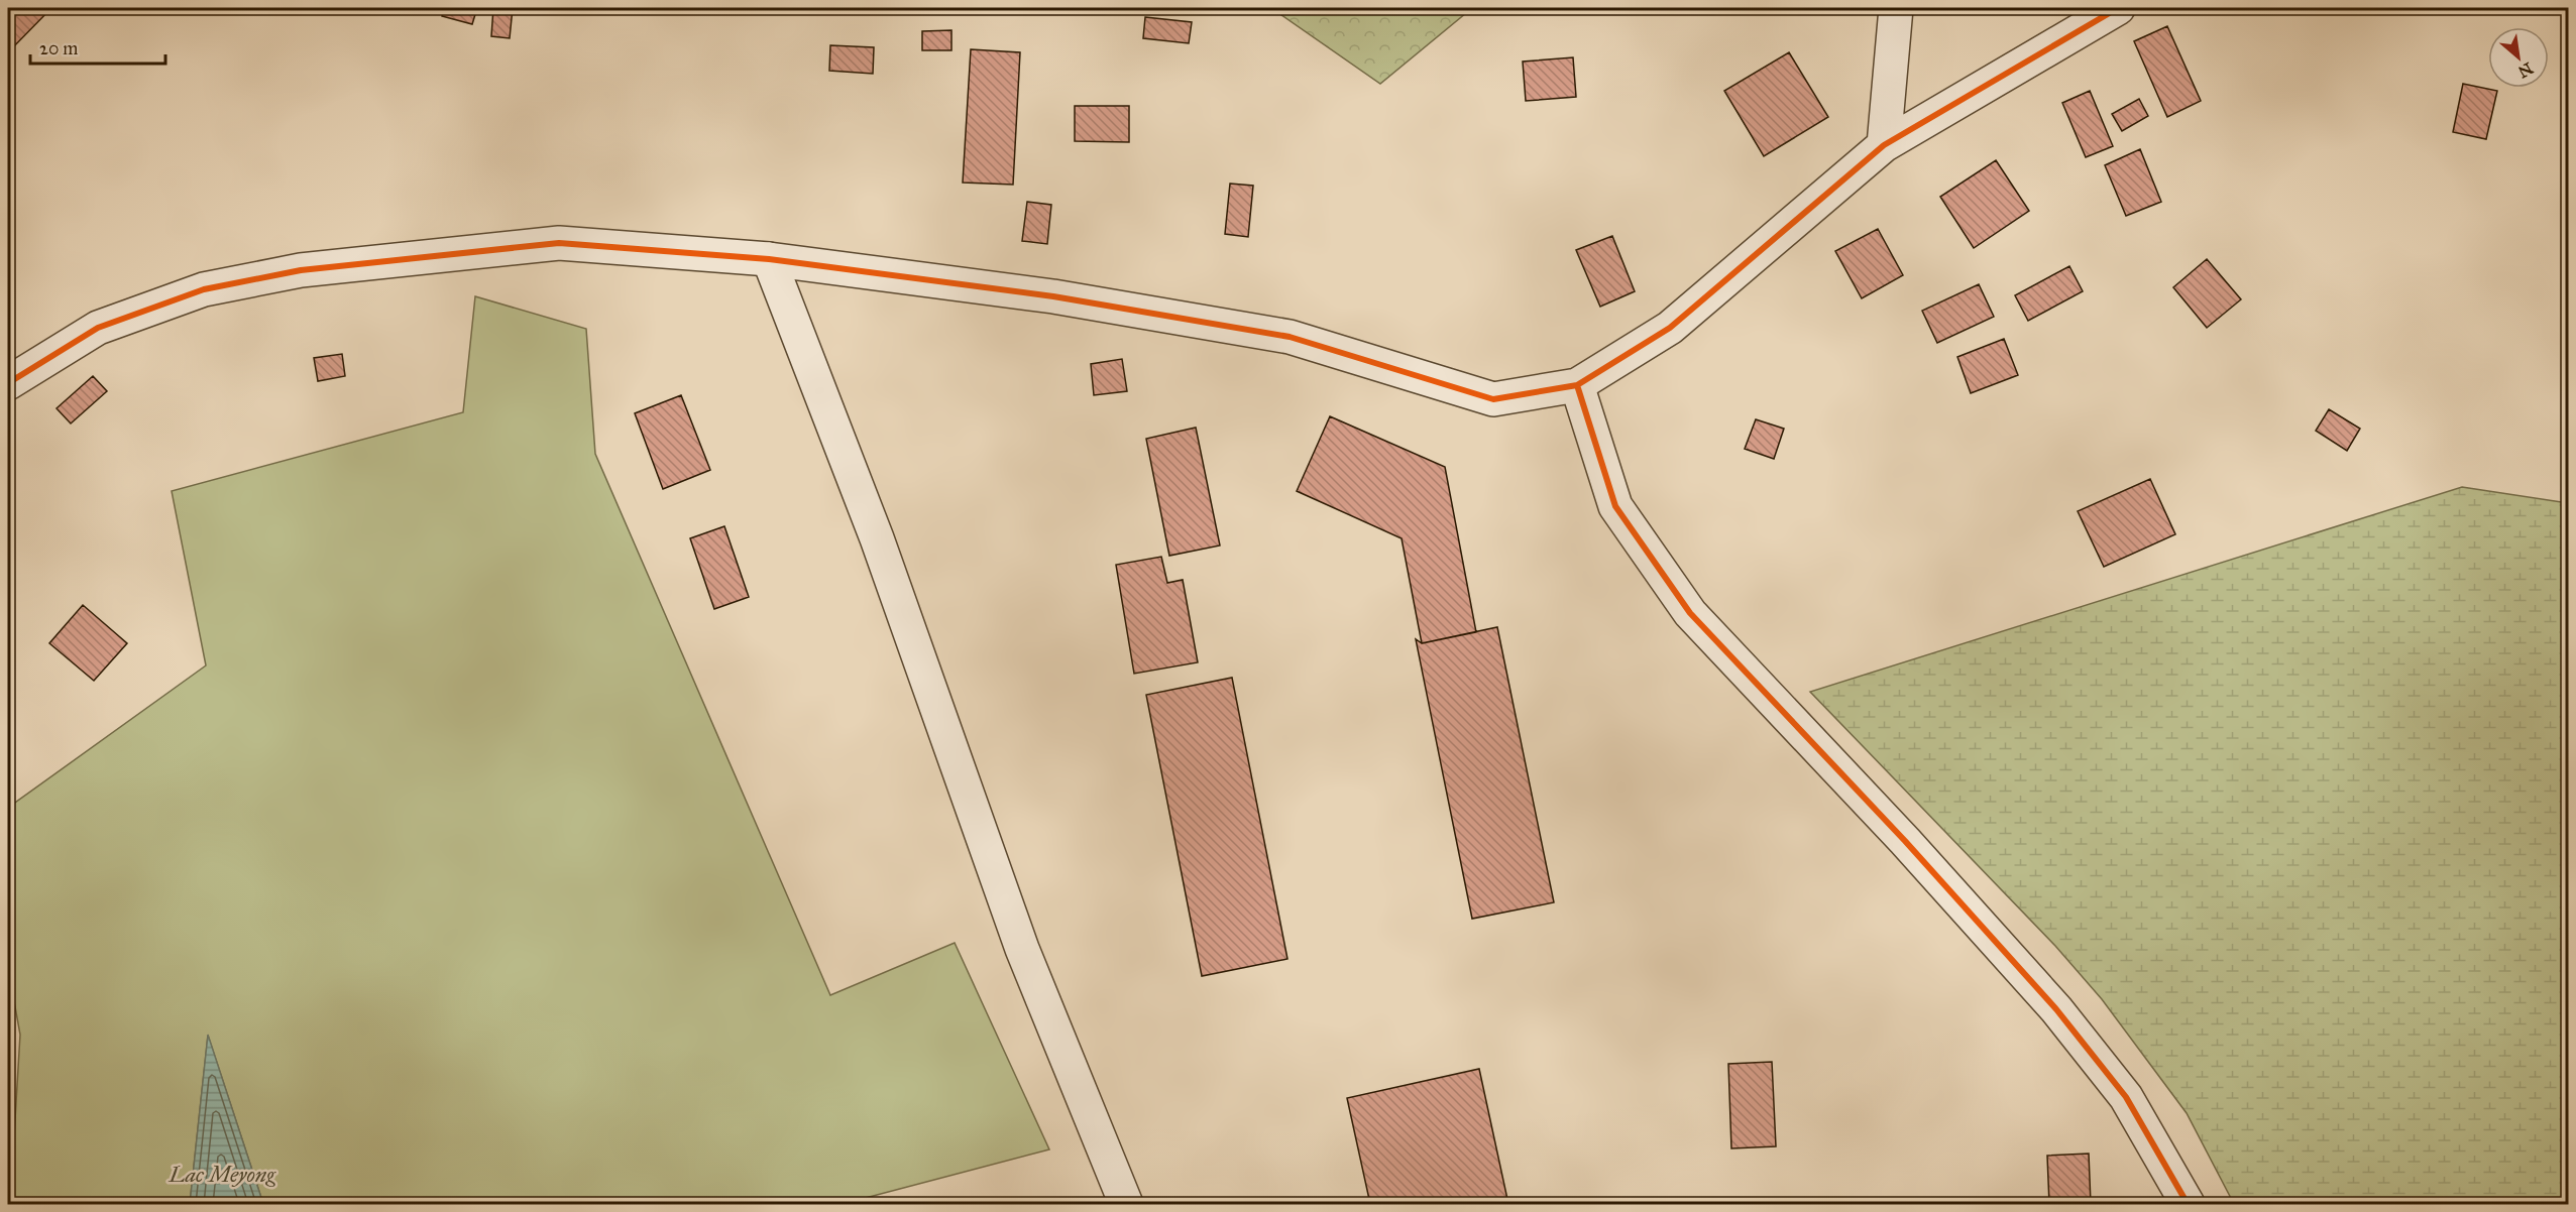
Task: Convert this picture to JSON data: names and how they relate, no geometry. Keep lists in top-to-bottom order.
{
  "water": ["Lac Meyong"],
  "scale_bar": "20 m",
  "north": "bottom right"
}
